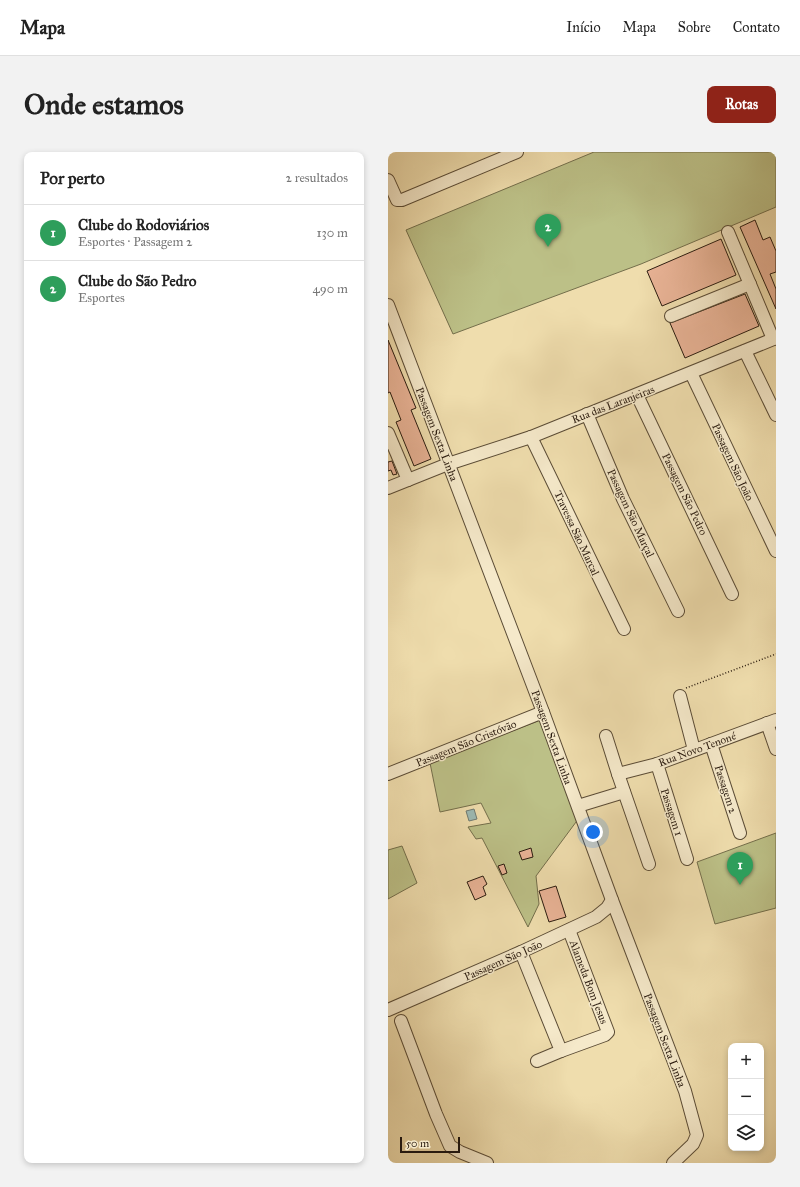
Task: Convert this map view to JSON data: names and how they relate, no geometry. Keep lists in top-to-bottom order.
{
  "streets": {
    "street": [
      "Rua das Laranjeiras",
      "Passagem Sexta Linha",
      "Passagem São João",
      "Passagem São Pedro",
      "Passagem São Marçal",
      "Travessa São Marcal",
      "Passagem São Cristóvão",
      "Rua Novo Tenoné",
      "Passagem 2",
      "Passagem 1",
      "Alameda Bom Jesus"
    ]
  },
  "crossings": [
    ["Rua das Laranjeiras", "Passagem Sexta Linha"],
    ["Rua das Laranjeiras", "Passagem São João"],
    ["Rua das Laranjeiras", "Passagem São Pedro"],
    ["Rua das Laranjeiras", "Passagem São Marçal"],
    ["Rua das Laranjeiras", "Travessa São Marcal"],
    ["Passagem Sexta Linha", "Passagem São João"],
    ["Passagem Sexta Linha", "Passagem São Cristóvão"],
    ["Passagem São João", "Alameda Bom Jesus"],
    ["Rua Novo Tenoné", "Passagem 2"],
    ["Rua Novo Tenoné", "Passagem 1"]
  ],
  "scale_bar": "50 m",
  "page": {
    "header": "Mapa",
    "nav": [
      "Início",
      "Mapa",
      "Sobre",
      "Contato"
    ],
    "buttons": "Rotas",
    "title": "Onde estamos",
    "heading": ["Por perto", "2 resultados"],
    "list": [
      {
        "mark": "1",
        "name": "Clube do Rodoviários",
        "note": "Esportes · Passagem 2",
        "value": "130 m"
      },
      {
        "mark": "2",
        "name": "Clube do São Pedro",
        "note": "Esportes",
        "value": "490 m"
      }
    ],
    "pins": ["2", "1"],
    "map_buttons": ["+", "−"],
    "scale": "50 m"
  }
}
